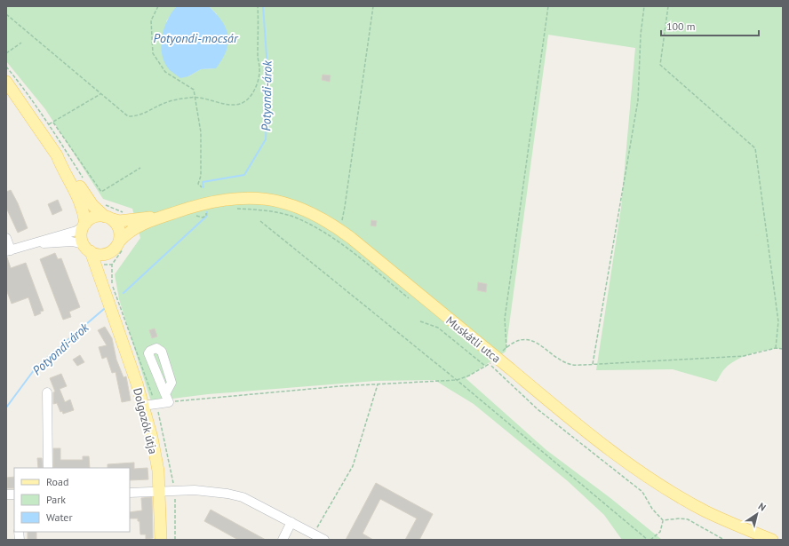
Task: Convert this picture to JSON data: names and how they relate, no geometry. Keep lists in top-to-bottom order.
{
  "streets": {
    "main road": ["Muskátli utca", "Dolgozók útja"]
  },
  "crossings": [
    ["Muskátli utca", "Dolgozók útja"]
  ],
  "water": ["Potyondi-mocsár", "Potyondi-árok"],
  "legend": ["Road", "Park", "Water"],
  "scale_bar": "100 m",
  "north": "top right"
}
